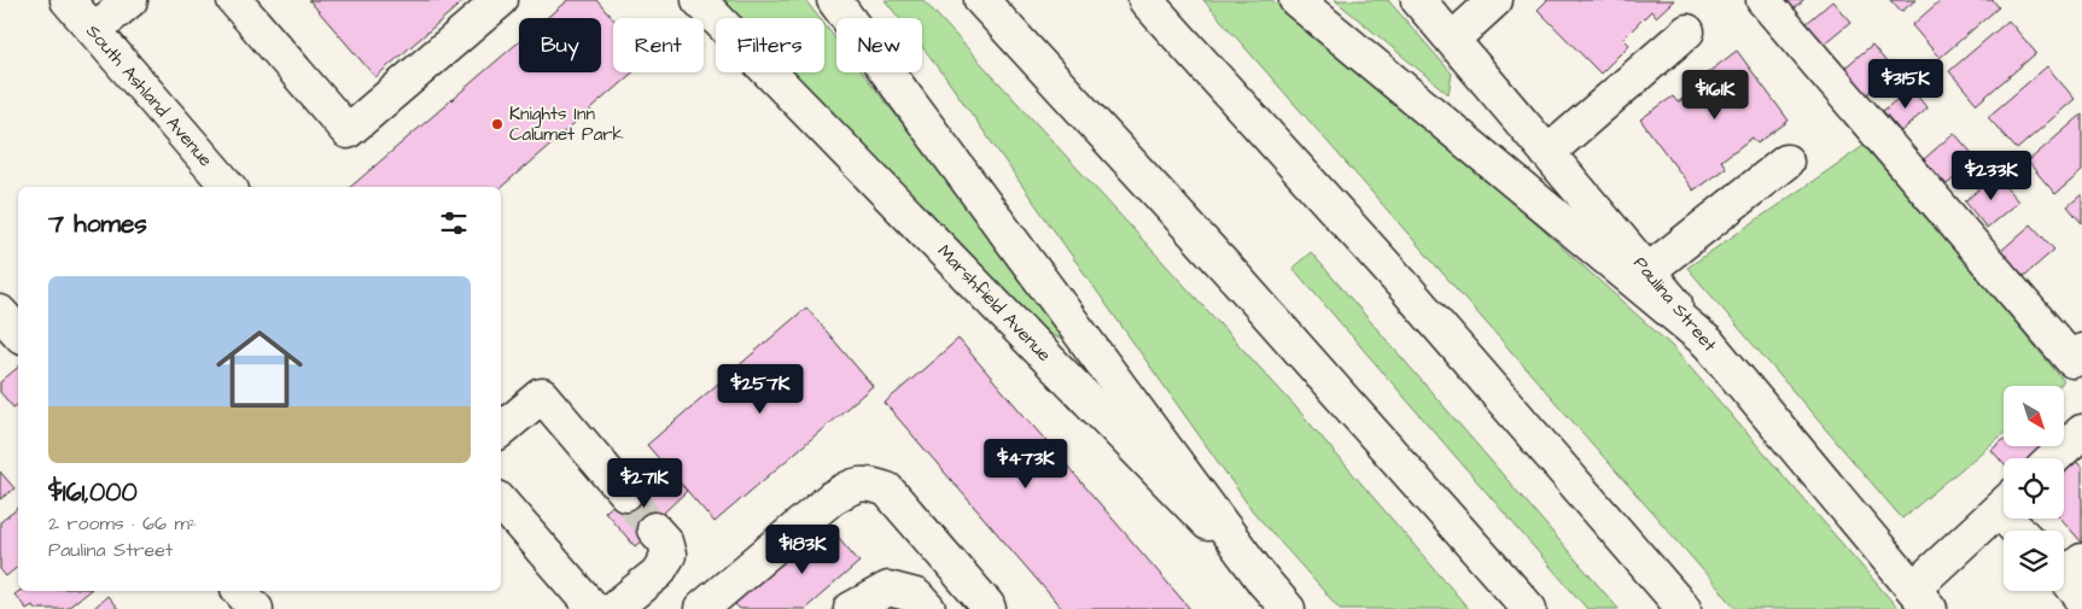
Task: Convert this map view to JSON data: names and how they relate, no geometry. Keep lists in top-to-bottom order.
{
  "streets": {
    "main road": ["South Ashland Avenue", "Marshfield Avenue", "Paulina Street"]
  },
  "places": ["Knights Inn Calumet Park"],
  "north": "bottom right",
  "page": {
    "chip": [
      "Buy",
      "Rent",
      "Filters",
      "New"
    ],
    "price": [
      "$315K",
      "$161K",
      "$233K",
      "$257K",
      "$473K",
      "$271K",
      "$183K"
    ],
    "heading": "7 homes",
    "list": [
      {
        "name": "$161,000",
        "note": "2 rooms · 66 m² · Paulina Street"
      }
    ]
  }
}
